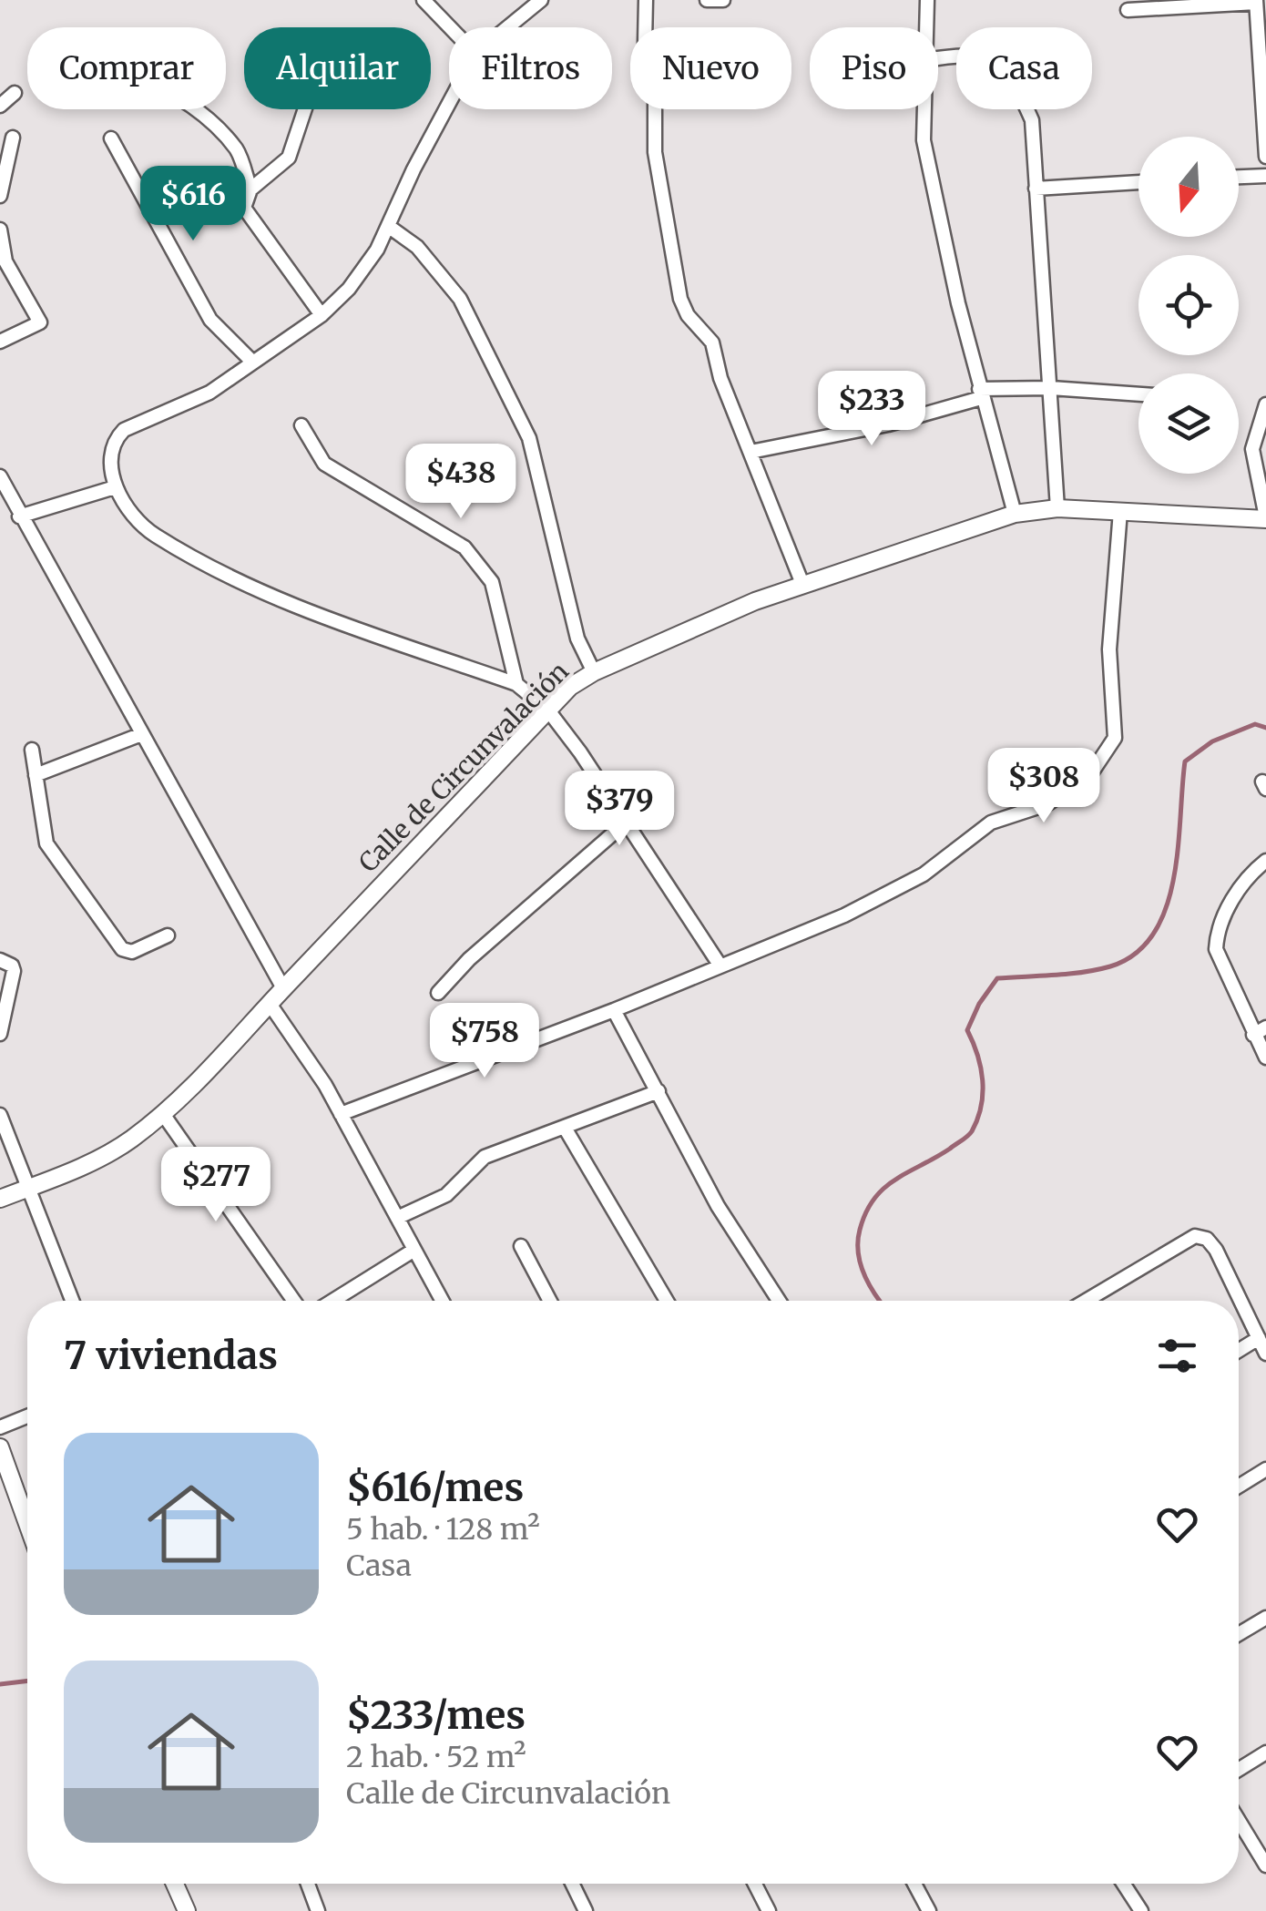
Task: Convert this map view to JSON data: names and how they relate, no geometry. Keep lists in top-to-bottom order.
{
  "streets": {
    "street": ["Calle de Circunvalación"]
  },
  "north": "bottom",
  "page": {
    "chip": [
      "Comprar",
      "Alquilar",
      "Filtros",
      "Nuevo",
      "Piso",
      "Casa"
    ],
    "price": [
      "$616",
      "$233",
      "$438",
      "$308",
      "$379",
      "$758",
      "$277"
    ],
    "heading": "7 viviendas",
    "list": [
      {
        "name": "$616/mes",
        "note": "5 hab. · 128 m² · Casa"
      },
      {
        "name": "$233/mes",
        "note": "2 hab. · 52 m² · Calle de Circunvalación"
      }
    ]
  }
}
